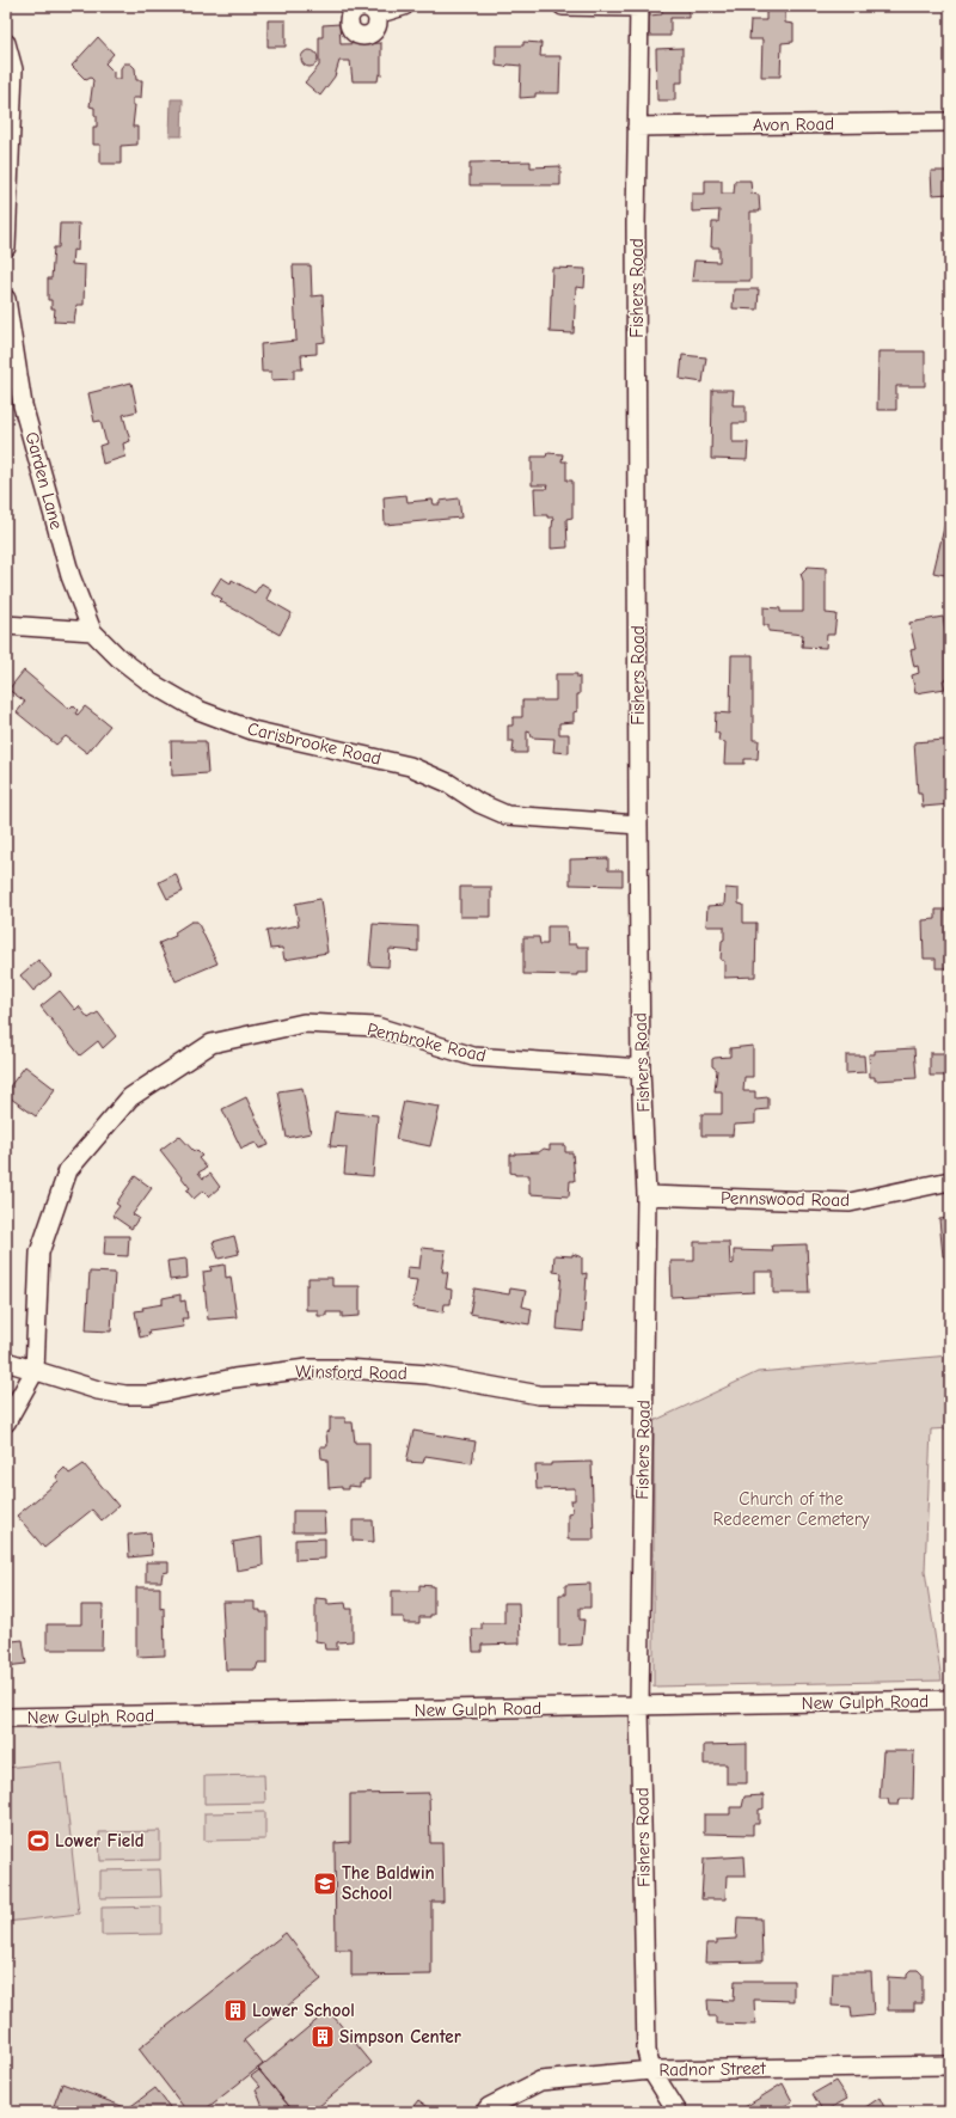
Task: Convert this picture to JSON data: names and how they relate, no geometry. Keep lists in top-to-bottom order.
{
  "streets": {
    "street": [
      "Avon Road",
      "Fishers Road",
      "Garden Lane",
      "Carisbrooke Road",
      "Pembroke Road",
      "Pennswood Road",
      "Winsford Road",
      "New Gulph Road",
      "Radnor Street"
    ]
  },
  "crossings": [
    ["Avon Road", "Fishers Road"],
    ["Fishers Road", "Carisbrooke Road"],
    ["Fishers Road", "Pembroke Road"],
    ["Fishers Road", "Pennswood Road"],
    ["Fishers Road", "Winsford Road"],
    ["Fishers Road", "New Gulph Road"],
    ["Fishers Road", "Radnor Street"],
    ["Garden Lane", "Carisbrooke Road"],
    ["Pembroke Road", "Winsford Road"]
  ],
  "parks": ["Church of the Redeemer Cemetery"],
  "places": {
    "sports": ["Lower Field"],
    "school or university": ["The Baldwin School"],
    "building": ["Lower School", "Simpson Center"]
  }
}
